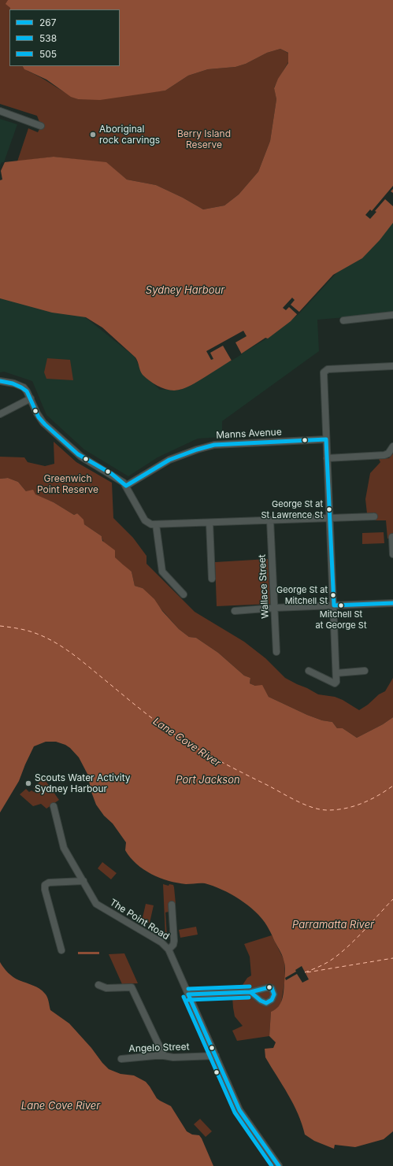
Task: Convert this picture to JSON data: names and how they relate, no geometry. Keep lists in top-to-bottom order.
{
  "streets": {
    "street": [
      "Manns Avenue",
      "Wallace Street",
      "The Point Road",
      "Angelo Street"
    ]
  },
  "crossings": [
    ["The Point Road", "Angelo Street"]
  ],
  "water": [
    "Sydney Harbour",
    "Lane Cove River",
    "Port Jackson",
    "Parramatta River"
  ],
  "parks": ["Berry Island Reserve", "Greenwich Point Reserve"],
  "places": [
    "Aboriginal rock carvings",
    "George St at St Lawrence St",
    "George St at Mitchell St",
    "Mitchell St at George St",
    "Scouts Water Activity Sydney Harbour"
  ],
  "lines": ["transit line 267", "transit line 505", "transit line 538"],
  "legend": ["267", "538", "505"]
}
